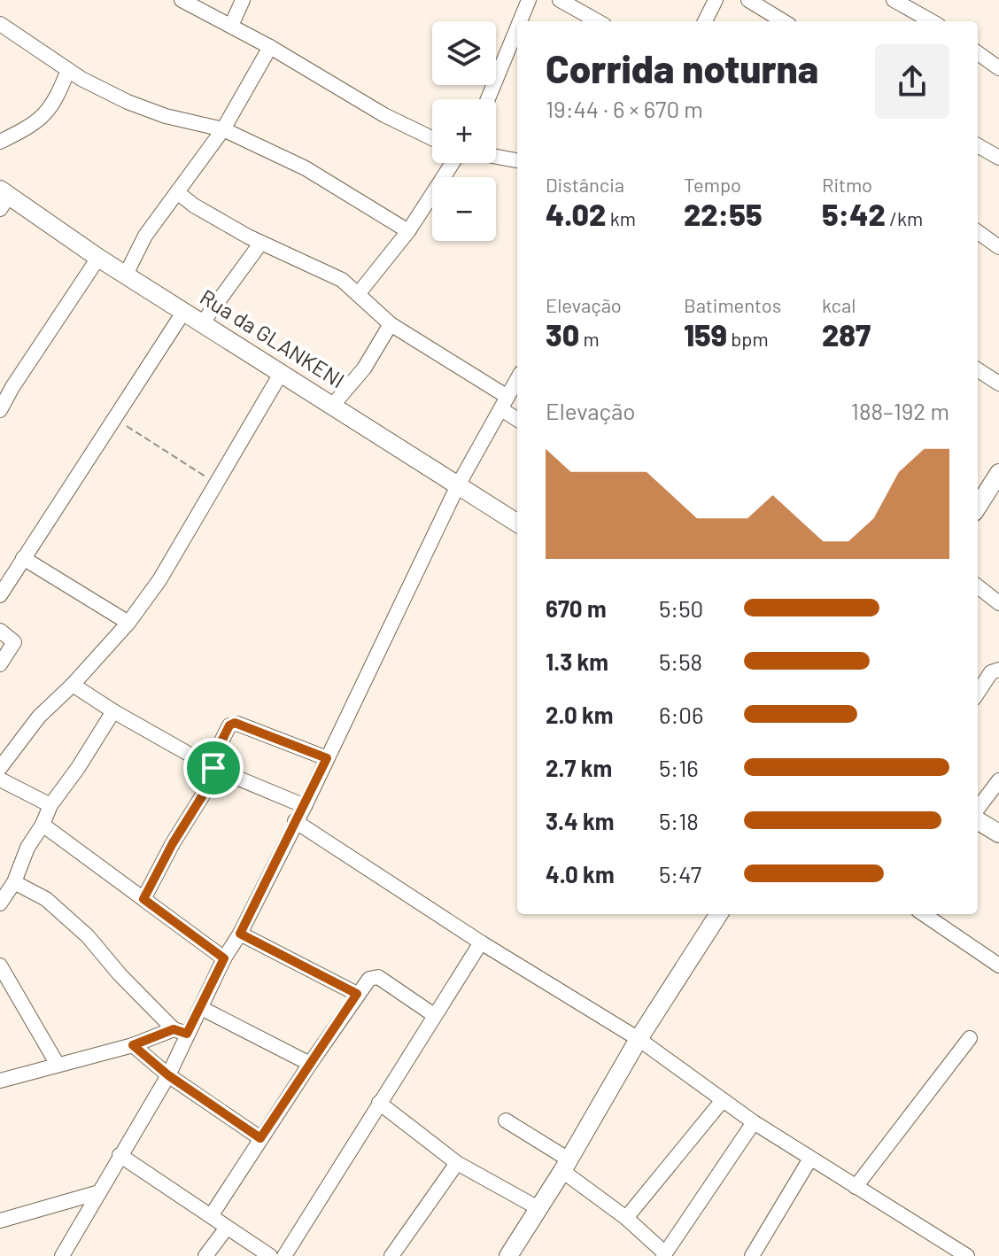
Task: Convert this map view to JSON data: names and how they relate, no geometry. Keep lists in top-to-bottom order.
{
  "streets": {
    "street": ["Rua da GLANKENI"]
  },
  "page": {
    "map_buttons": ["+", "−"],
    "heading": ["Corrida noturna", "19:44 · 6 × 670 m"],
    "stats": [
      ["Distância", "4.02 km"],
      ["Tempo", "22:55"],
      ["Ritmo", "5:42 /km"],
      ["Elevação", "30 m"],
      ["Batimentos", "159 bpm"],
      ["kcal", "287"]
    ],
    "chart": ["Elevação", "188–192 m"],
    "list": [
      {
        "name": "670 m",
        "note": "5:50"
      },
      {
        "name": "1.3 km",
        "note": "5:58"
      },
      {
        "name": "2.0 km",
        "note": "6:06"
      },
      {
        "name": "2.7 km",
        "note": "5:16"
      },
      {
        "name": "3.4 km",
        "note": "5:18"
      },
      {
        "name": "4.0 km",
        "note": "5:47"
      }
    ]
  }
}
